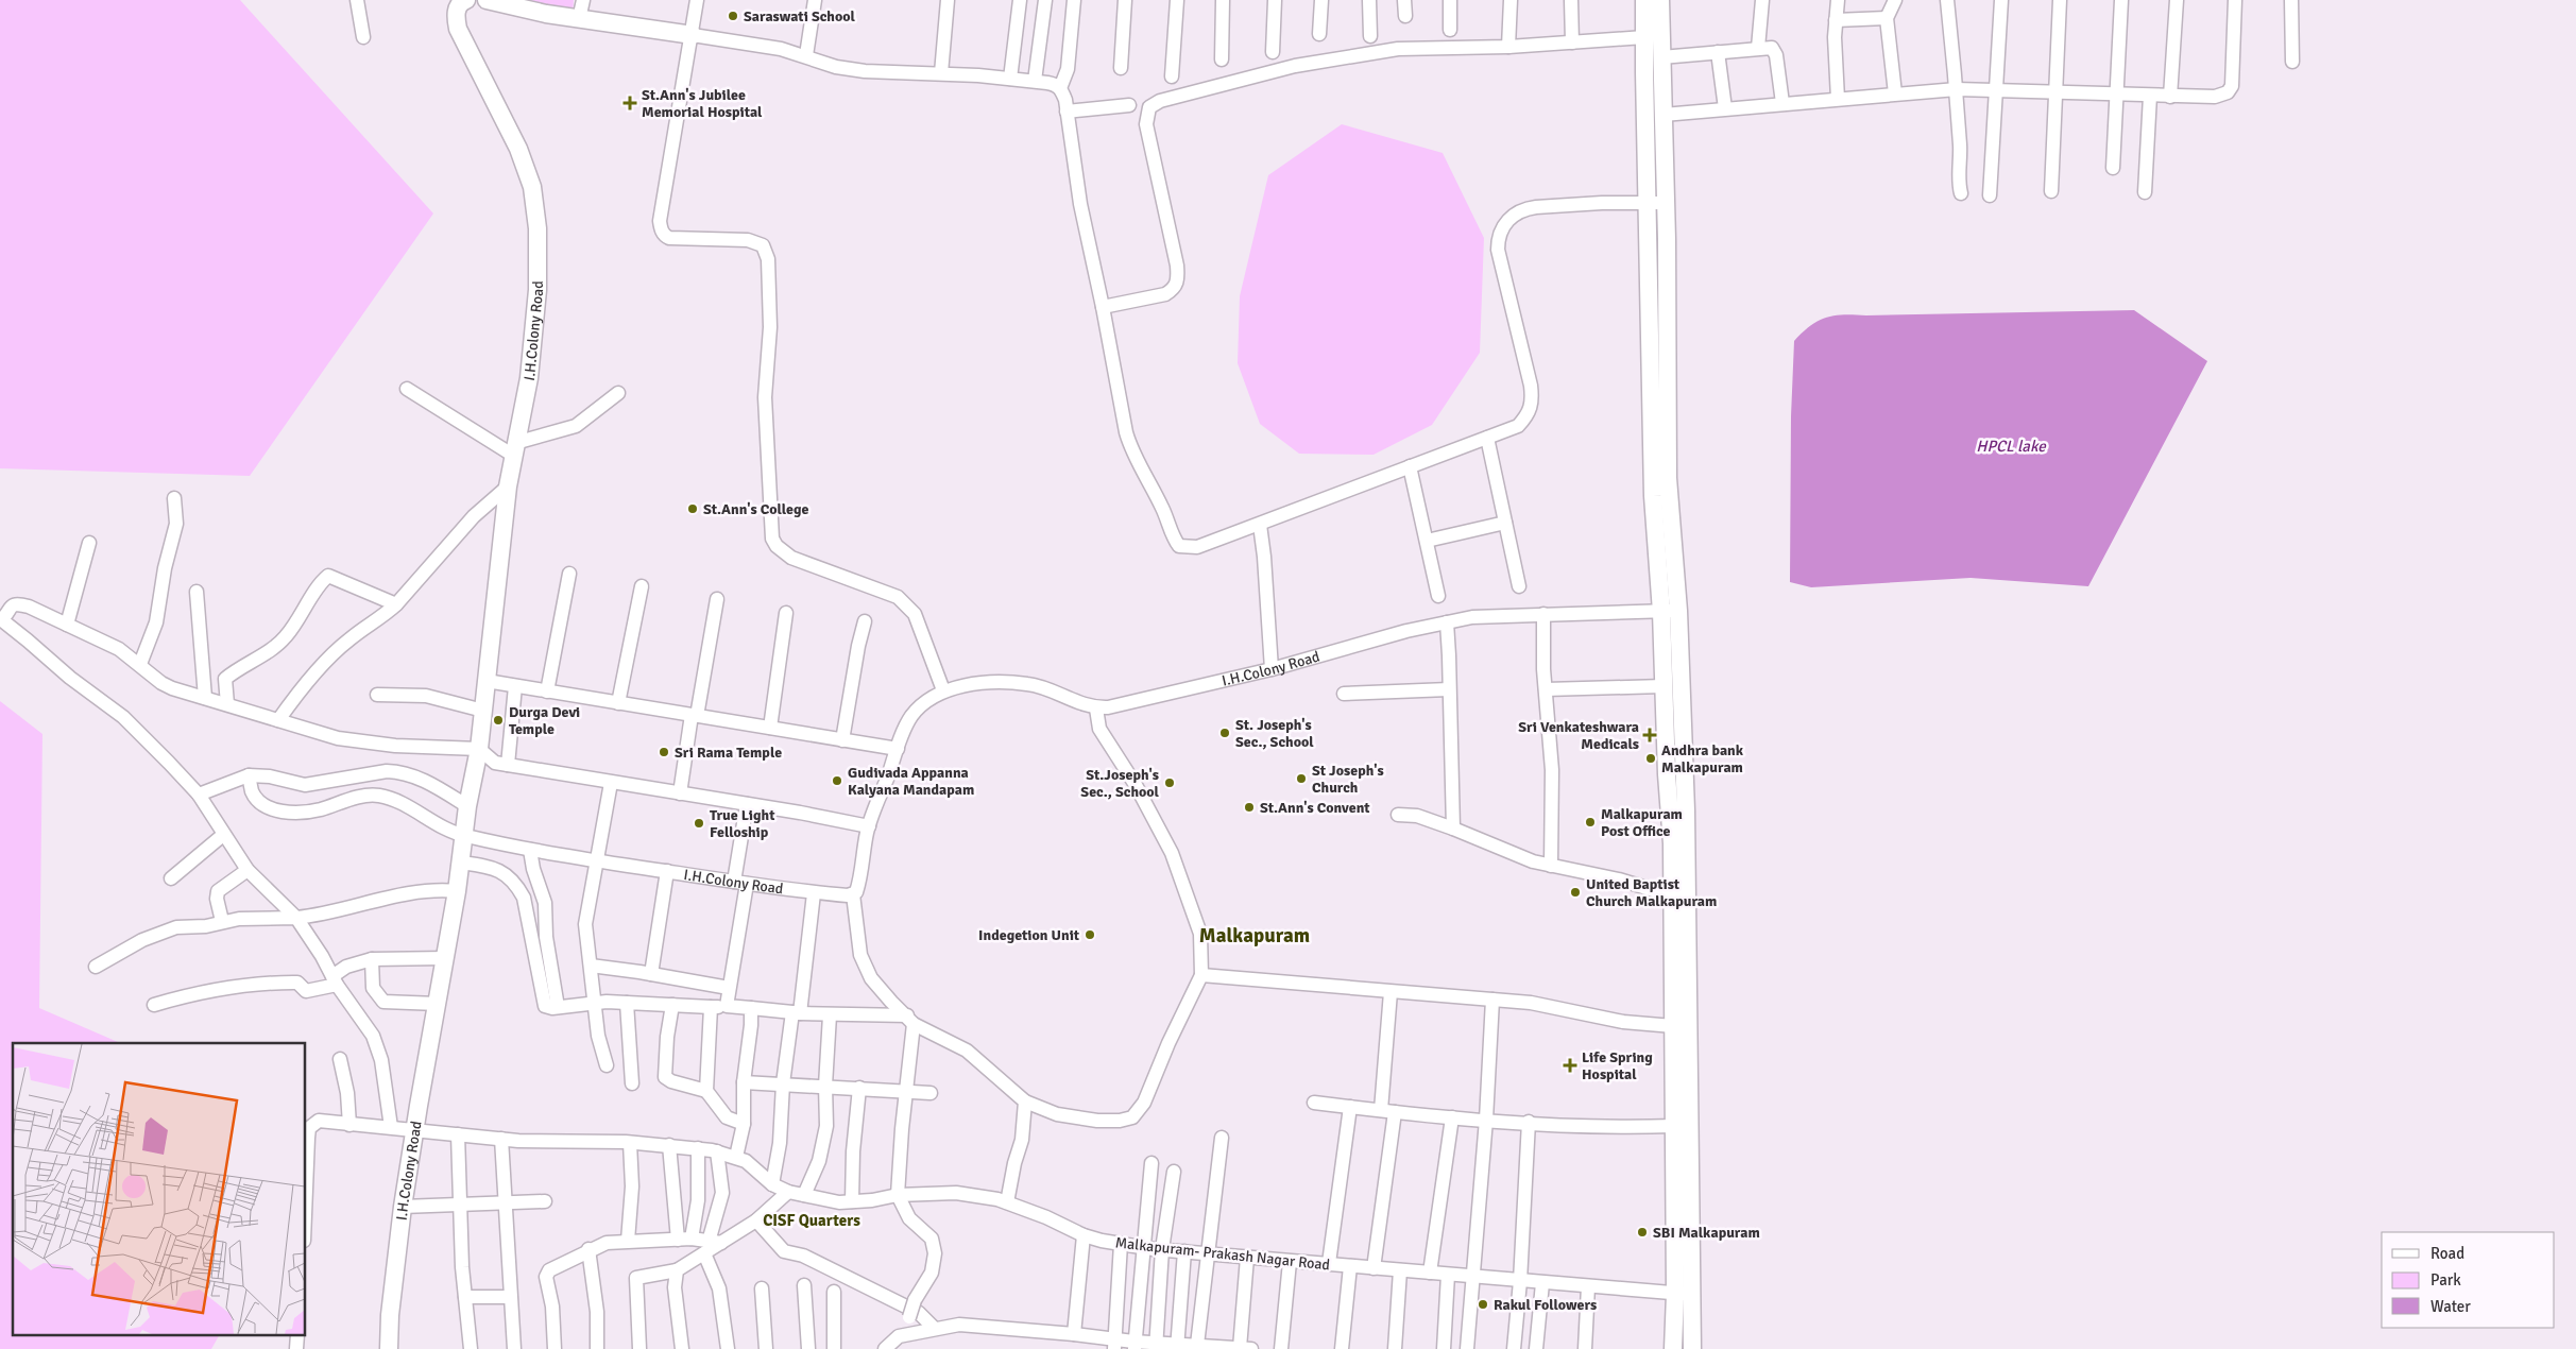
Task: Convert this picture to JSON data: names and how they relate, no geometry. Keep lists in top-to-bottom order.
{
  "streets": {
    "main road": ["I.H.Colony Road"],
    "street": ["Malkapuram- Prakash Nagar Road"]
  },
  "districts": ["Malkapuram", "CISF Quarters"],
  "water": ["HPCL lake"],
  "places": {
    "other": [
      "Saraswati School",
      "St.Ann's College",
      "Durga Devi Temple",
      "St. Joseph's Sec., School",
      "Sri Rama Temple",
      "Andhra bank Malkapuram",
      "St Joseph's Church",
      "Gudivada Appanna Kalyana Mandapam",
      "St.Joseph's Sec., School",
      "St.Ann's Convent",
      "Malkapuram Post Office",
      "True Light Felloship",
      "United Baptist Church Malkapuram",
      "Indegetion Unit",
      "SBI Malkapuram",
      "Rakul Followers"
    ],
    "health": ["St.Ann's Jubilee Memorial Hospital", "Sri Venkateshwara Medicals", "Life Spring Hospital"]
  },
  "legend": ["Road", "Park", "Water"]
}
